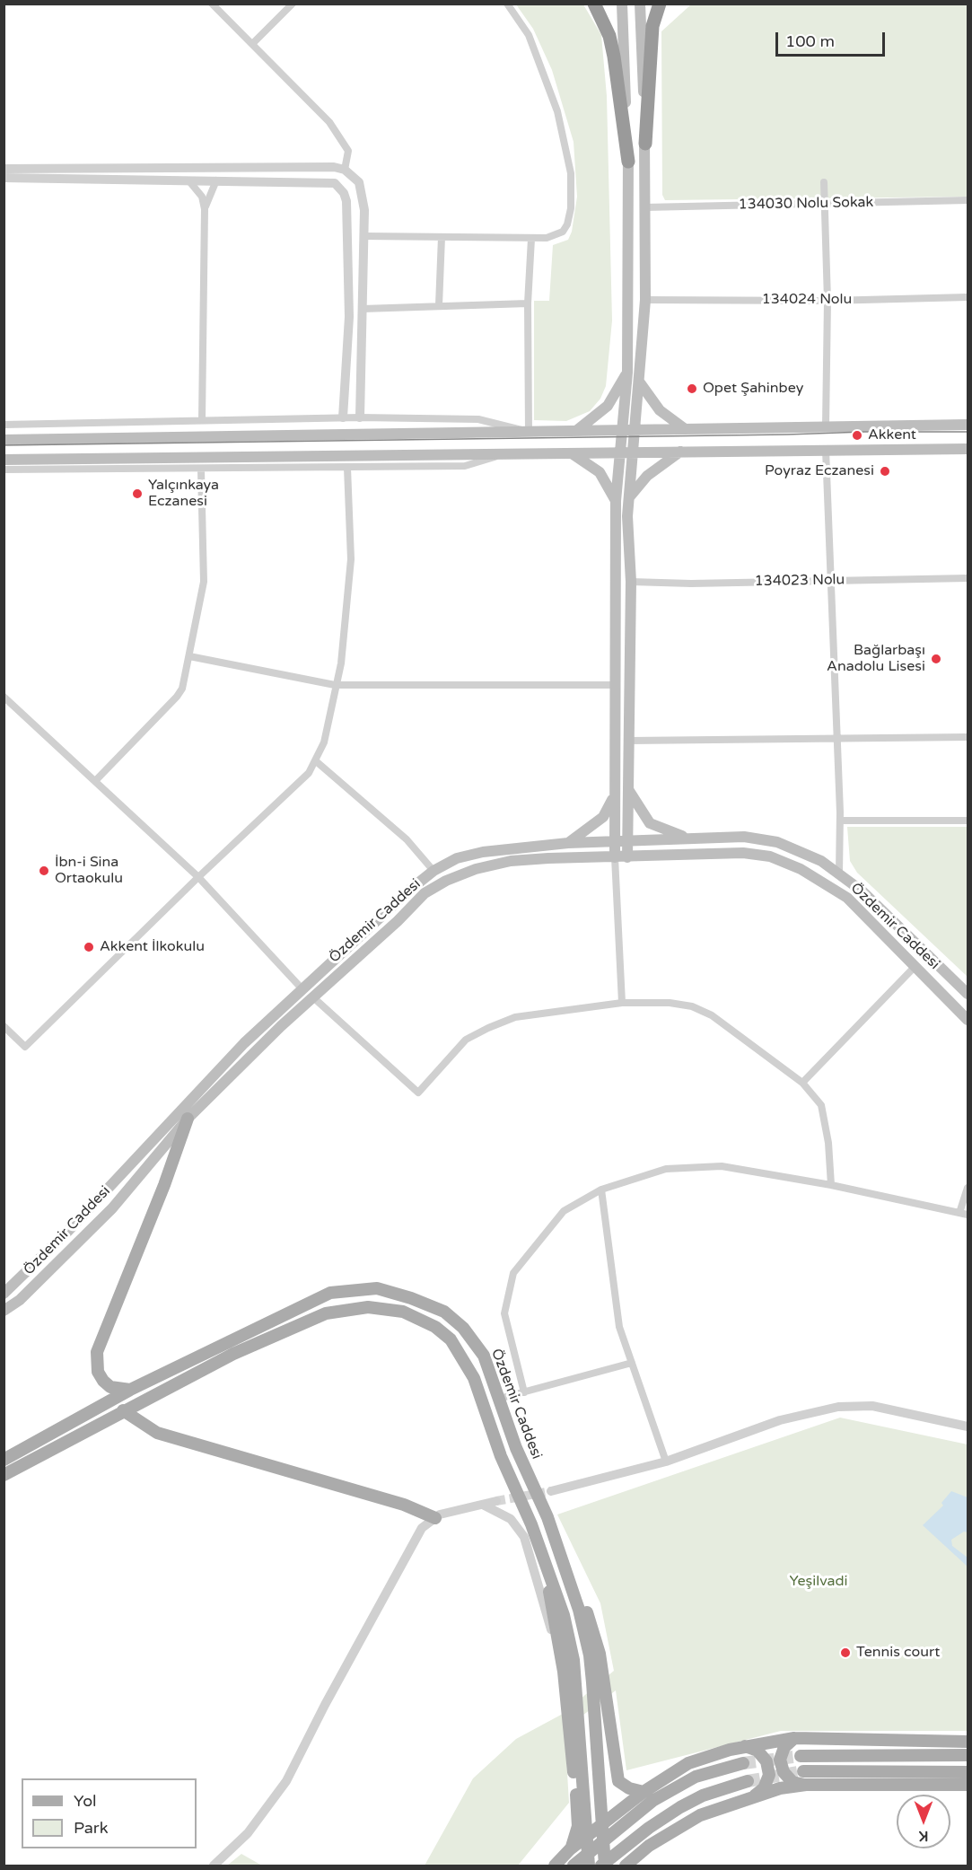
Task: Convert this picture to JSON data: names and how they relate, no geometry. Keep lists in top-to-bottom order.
{
  "streets": {
    "main road": ["Özdemir Caddesi"],
    "street": ["134030 Nolu Sokak", "134024 Nolu", "134023 Nolu"]
  },
  "parks": ["Yeşilvadi"],
  "places": [
    "Opet Şahinbey",
    "Akkent",
    "Poyraz Eczanesi",
    "Yalçınkaya Eczanesi",
    "Bağlarbaşı Anadolu Lisesi",
    "İbn-i Sina Ortaokulu",
    "Akkent İlkokulu",
    "Tennis court"
  ],
  "legend": ["Yol", "Park"],
  "scale_bar": "100 m",
  "north": "bottom"
}
